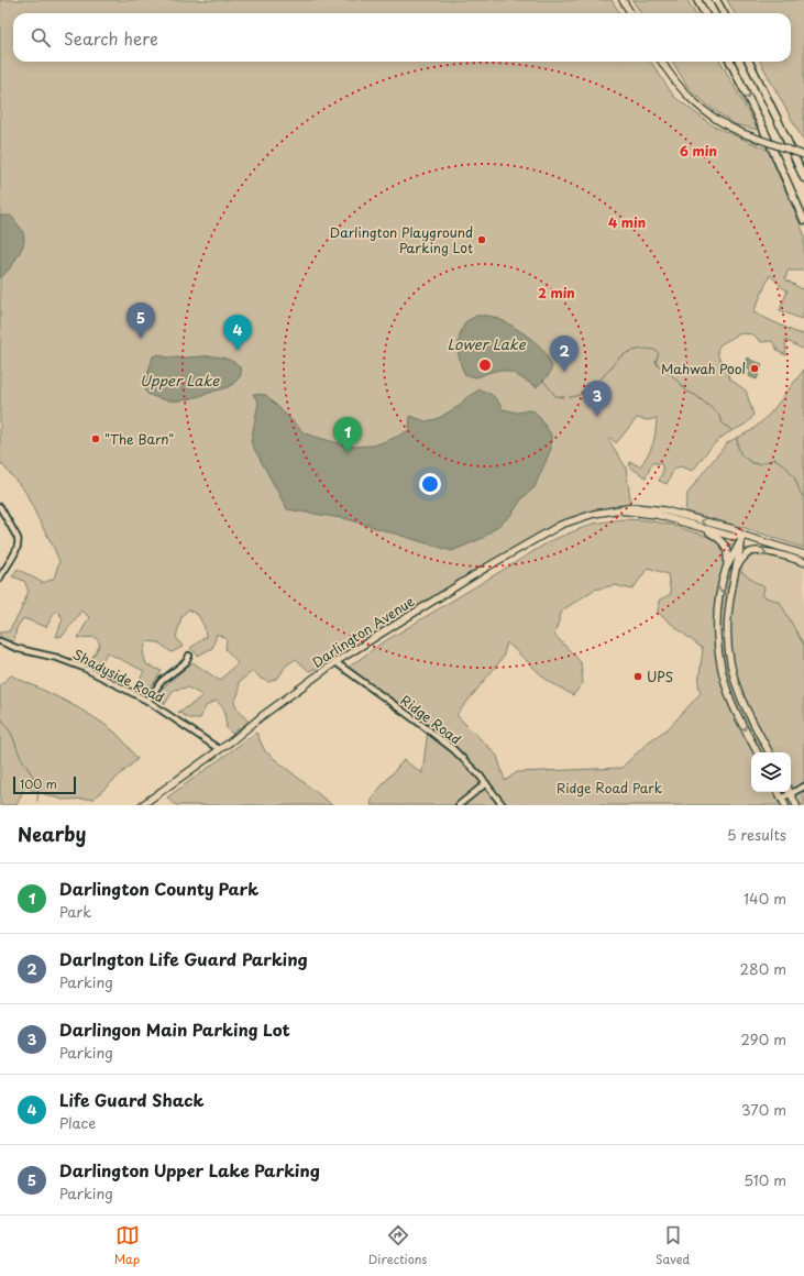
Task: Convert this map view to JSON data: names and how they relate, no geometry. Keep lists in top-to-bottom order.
{
  "streets": {
    "main road": ["Darlington Avenue"],
    "street": ["Shadyside Road", "Ridge Road"]
  },
  "crossings": [
    ["Darlington Avenue", "Shadyside Road"],
    ["Darlington Avenue", "Ridge Road"]
  ],
  "water": ["Lower Lake", "Upper Lake"],
  "parks": ["Ridge Road Park"],
  "places": [
    "Darlington Playground Parking Lot",
    "Mahwah Pool",
    "\"The Barn\"",
    "UPS"
  ],
  "scale_bar": "100 m",
  "page": {
    "search": "Search here",
    "pins": [
      "5",
      "4",
      "2",
      "3",
      "1"
    ],
    "scale": "100 m",
    "heading": ["Nearby", "5 results"],
    "list": [
      {
        "mark": "1",
        "name": "Darlington County Park",
        "note": "Park",
        "value": "140 m"
      },
      {
        "mark": "2",
        "name": "Darlngton Life Guard Parking",
        "note": "Parking",
        "value": "280 m"
      },
      {
        "mark": "3",
        "name": "Darlingon Main Parking Lot",
        "note": "Parking",
        "value": "290 m"
      },
      {
        "mark": "4",
        "name": "Life Guard Shack",
        "note": "Place",
        "value": "370 m"
      },
      {
        "mark": "5",
        "name": "Darlington Upper Lake Parking",
        "note": "Parking",
        "value": "510 m"
      }
    ],
    "nav": ["Map", "Directions", "Saved"]
  },
  "rings": ["6 min", "4 min", "2 min"]
}
